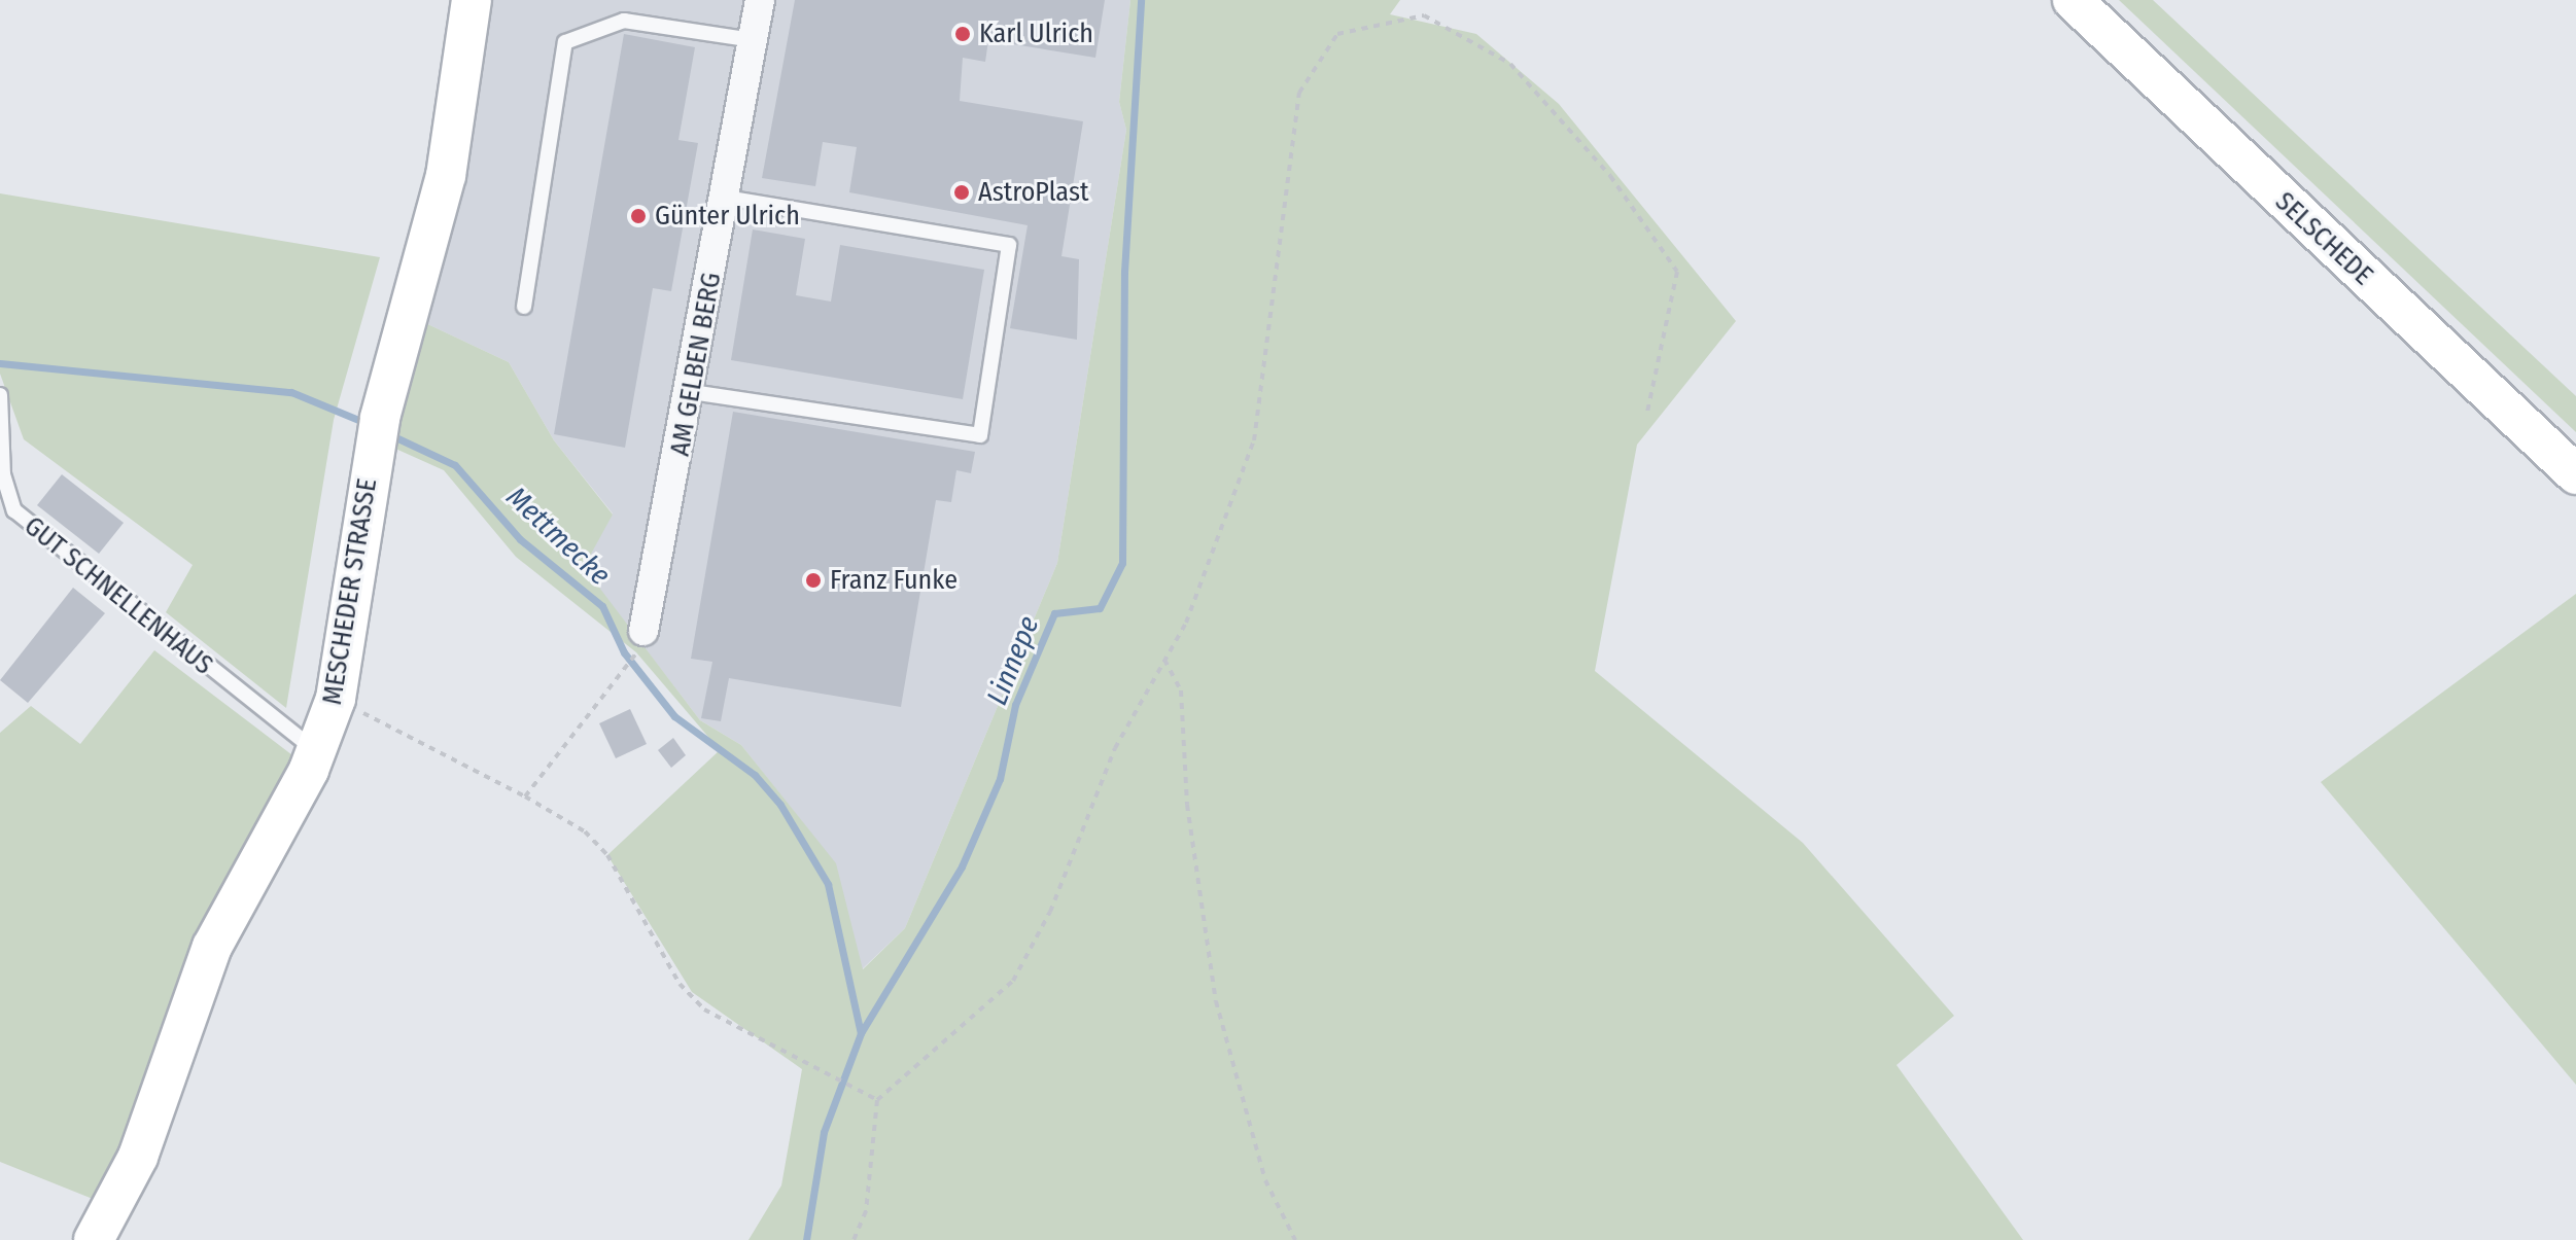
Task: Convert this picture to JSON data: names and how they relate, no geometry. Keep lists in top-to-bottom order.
{
  "streets": {
    "main road": ["SELSCHEDE", "MESCHEDER STRASSE"],
    "street": ["AM GELBEN BERG"],
    "lane": ["GUT SCHNELLENHAUS"]
  },
  "crossings": [
    ["MESCHEDER STRASSE", "GUT SCHNELLENHAUS"]
  ],
  "water": ["Mettmecke", "Linnepe"],
  "places": [
    "Karl Ulrich",
    "AstroPlast",
    "Günter Ulrich",
    "Franz Funke"
  ]
}
